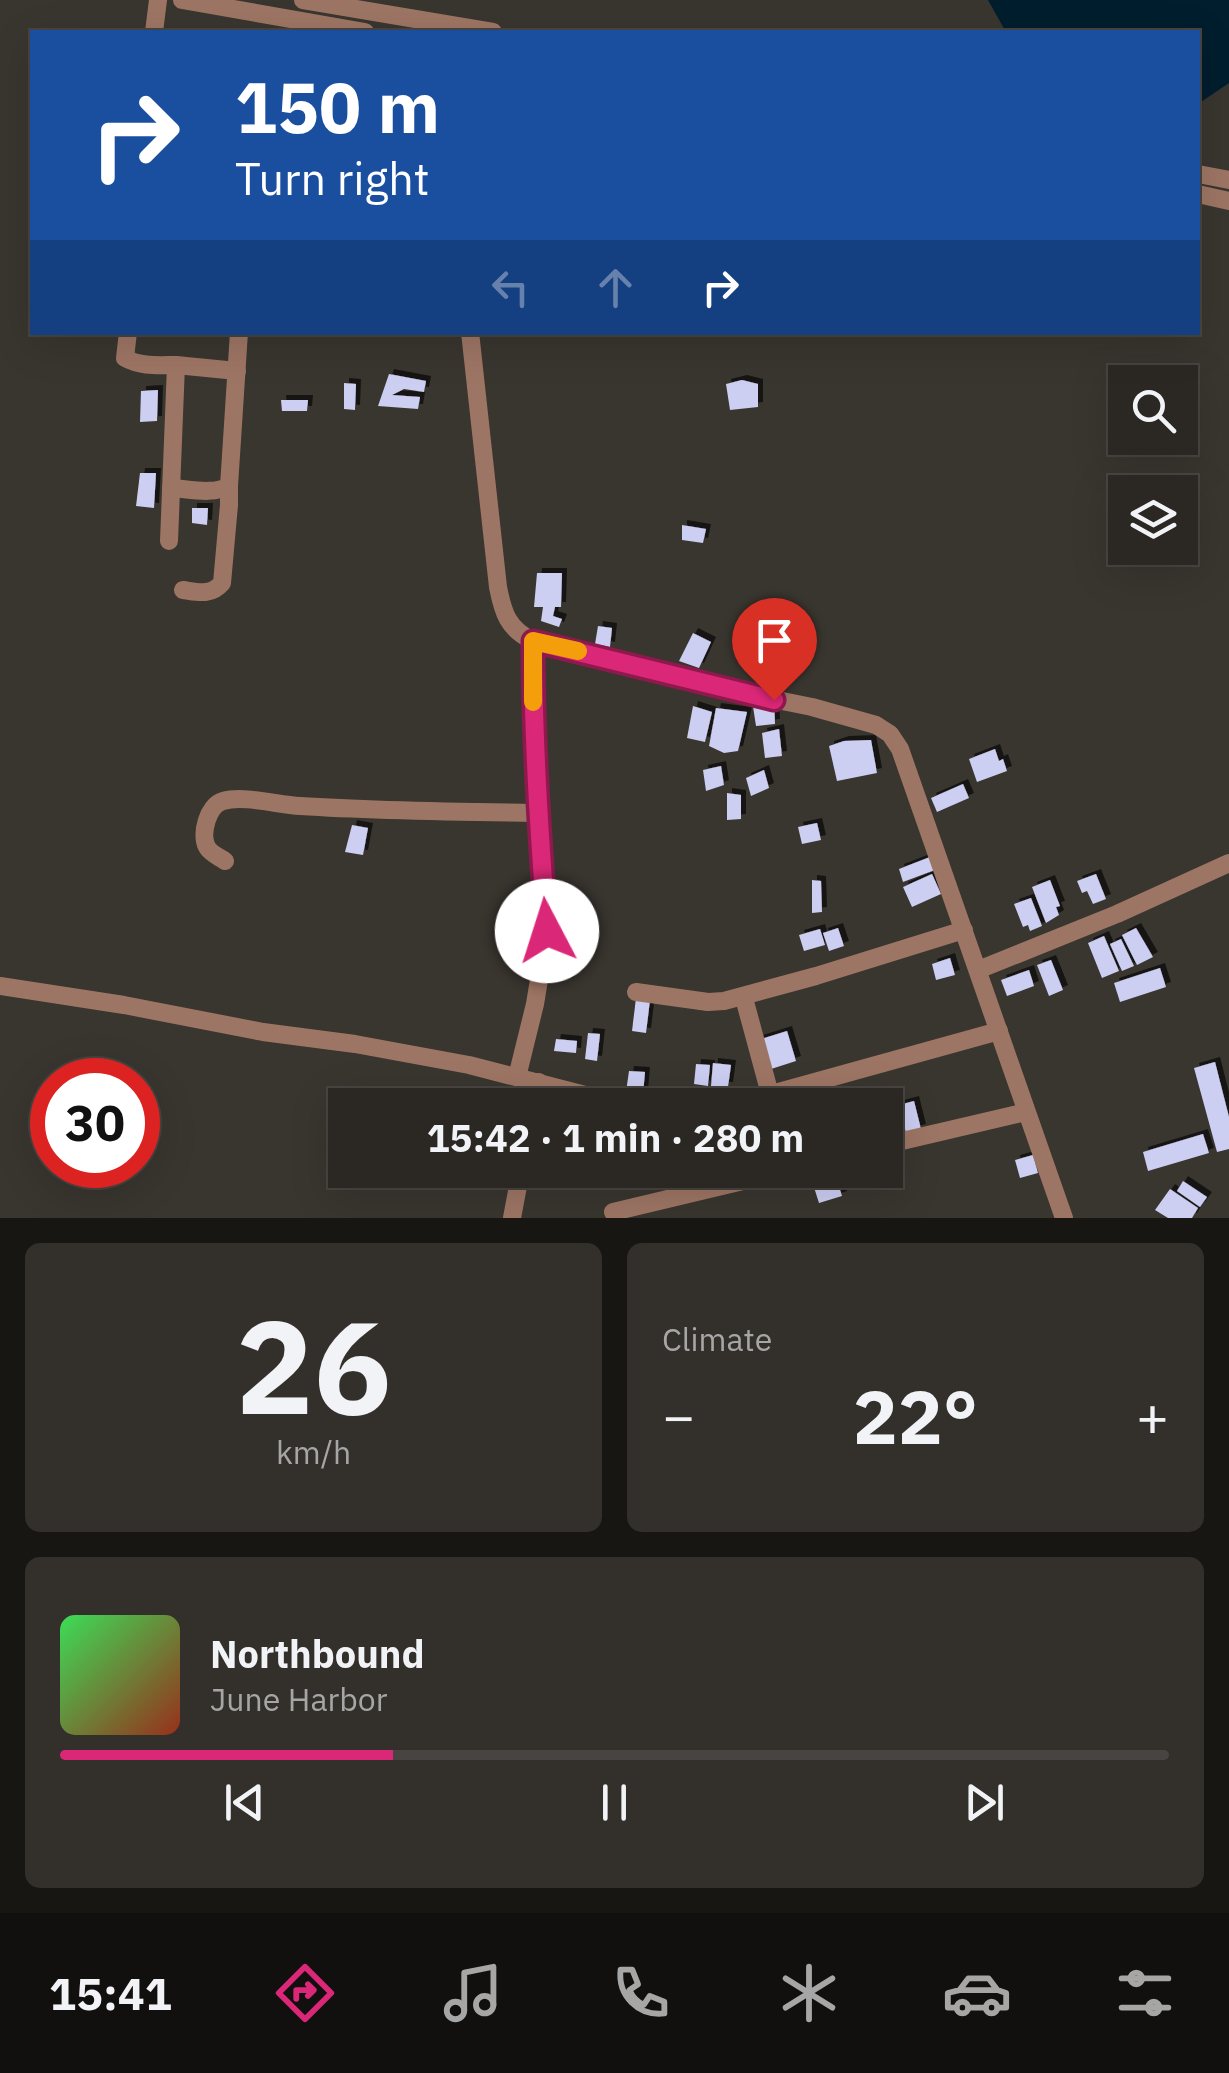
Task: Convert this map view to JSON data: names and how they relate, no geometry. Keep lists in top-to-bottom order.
{
  "page": {
    "turn": ["150 m", "Turn right"],
    "limit": "30",
    "trip": "15:42 · 1 min · 280 m",
    "tile": [
      ["26", "km/h"],
      "Climate"
    ],
    "heat": ["−", "22°", "+"],
    "song": ["Northbound", "June Harbor"],
    "tabs": "15:41"
  }
}
